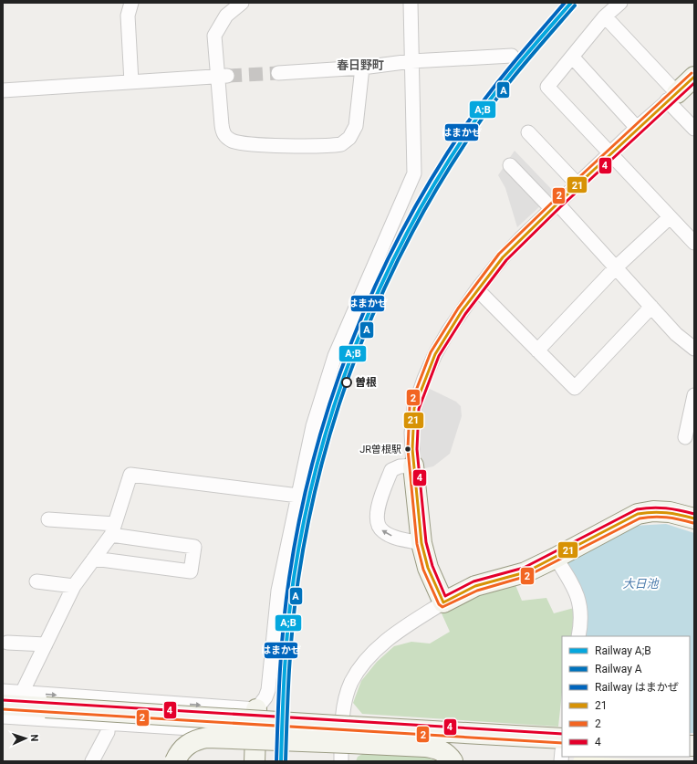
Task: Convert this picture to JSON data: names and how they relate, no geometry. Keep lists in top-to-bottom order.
{
  "districts": ["春日野町"],
  "water": ["大日池"],
  "places": ["曽根", "JR曽根駅"],
  "lines": [
    "rail line A;B",
    "rail line はまかぜ",
    "rail line A",
    "transit line 2",
    "transit line 21",
    "transit line 4"
  ],
  "legend": [
    "Railway A;B",
    "Railway A",
    "Railway はまかぜ",
    "21",
    "2",
    "4"
  ],
  "north": "right"
}
